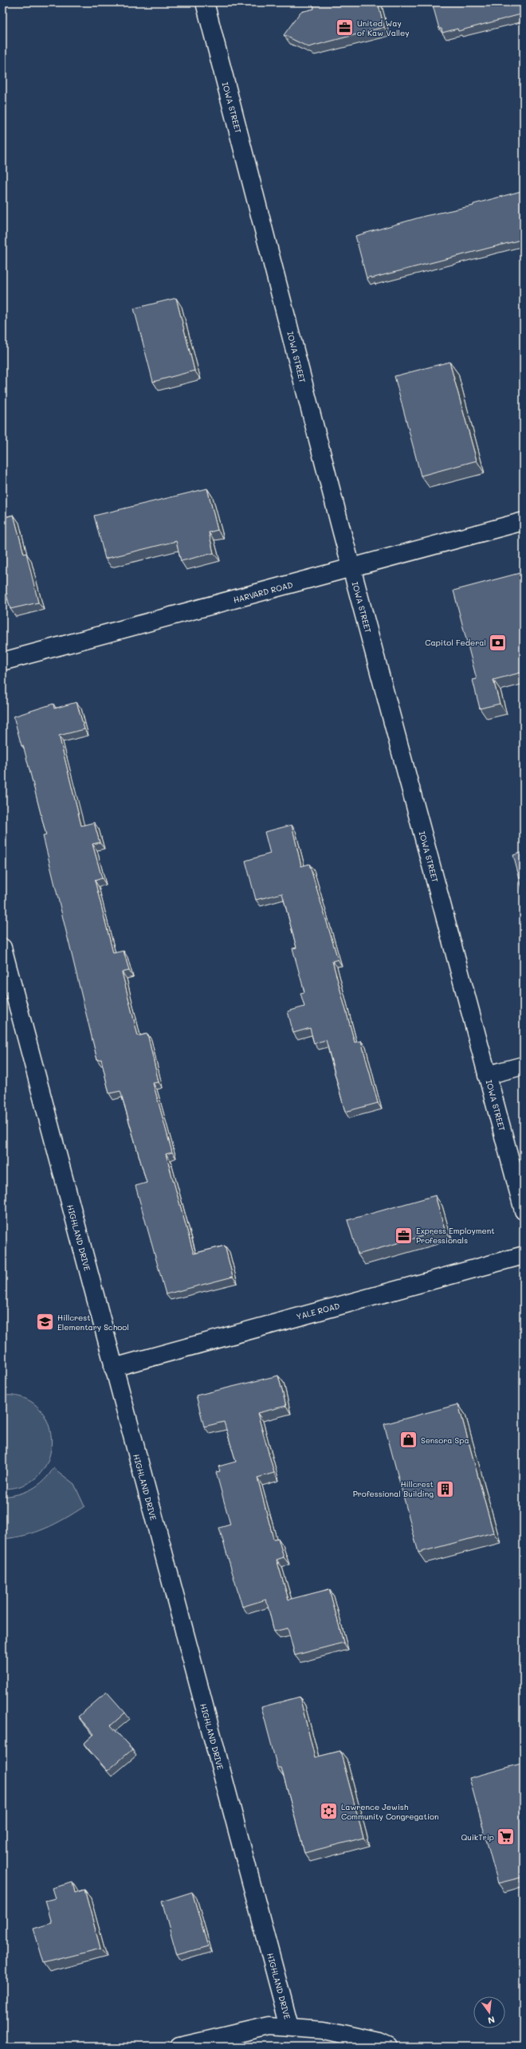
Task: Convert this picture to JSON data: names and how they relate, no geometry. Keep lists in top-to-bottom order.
{
  "streets": {
    "main road": [
      "IOWA STREET",
      "HARVARD ROAD",
      "HIGHLAND DRIVE",
      "YALE ROAD"
    ]
  },
  "crossings": [
    ["IOWA STREET", "HARVARD ROAD"],
    ["HIGHLAND DRIVE", "YALE ROAD"]
  ],
  "places": {
    "office": ["United Way of Kaw Valley", "Express Employment Professionals"],
    "bank": ["Capitol Federal"],
    "school or university": ["Hillcrest Elementary School"],
    "shop": ["Sensora Spa"],
    "building": ["Hillcrest Professional Building"],
    "synagogue": ["Lawrence Jewish Community Congregation"],
    "supermarket": ["QuikTrip"]
  },
  "north": "bottom"
}
